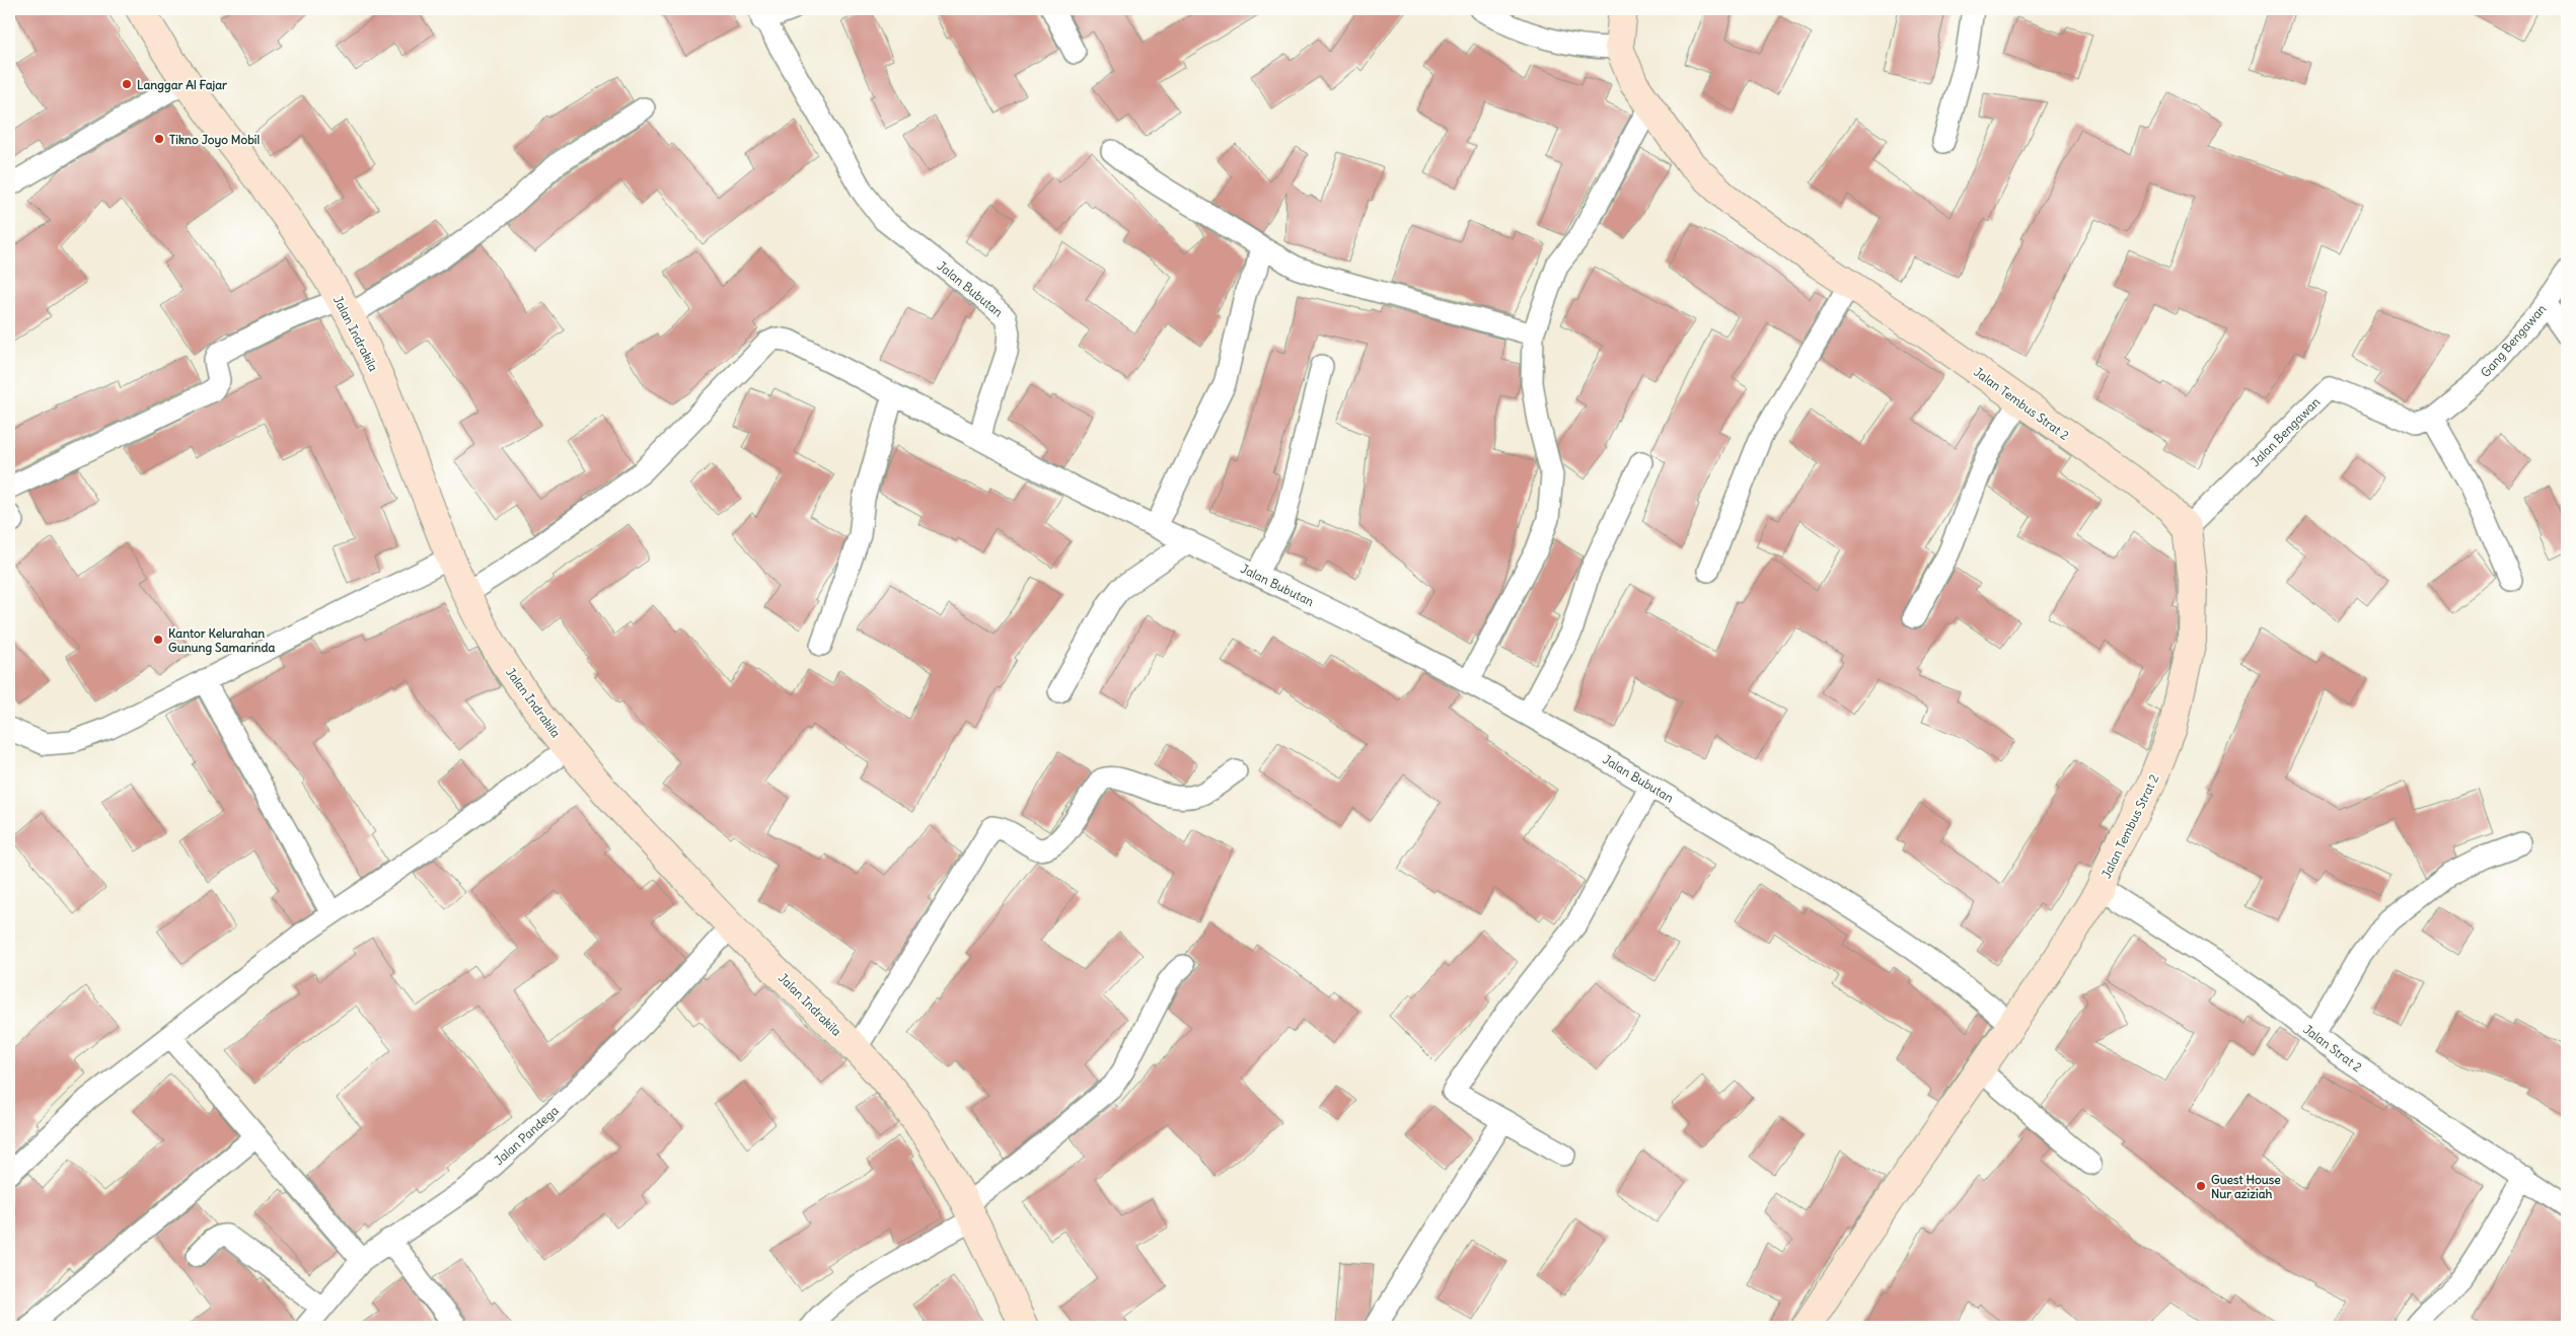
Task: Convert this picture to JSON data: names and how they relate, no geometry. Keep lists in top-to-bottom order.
{
  "streets": {
    "street": [
      "Jalan Bubutan",
      "Jalan Indrakila",
      "Gang Bengawan",
      "Jalan Tembus Strat 2",
      "Jalan Bengawan",
      "Jalan Strat 2",
      "Jalan Pandega"
    ]
  },
  "crossings": [
    ["Jalan Bubutan", "Jalan Tembus Strat 2"],
    ["Jalan Indrakila", "Jalan Pandega"],
    ["Gang Bengawan", "Jalan Bengawan"],
    ["Jalan Tembus Strat 2", "Jalan Bengawan"],
    ["Jalan Tembus Strat 2", "Jalan Strat 2"]
  ],
  "places": [
    "Langgar Al Fajar",
    "Tikno Joyo Mobil",
    "Kantor Kelurahan Gunung Samarinda",
    "Guest House Nur aziziah"
  ]
}
